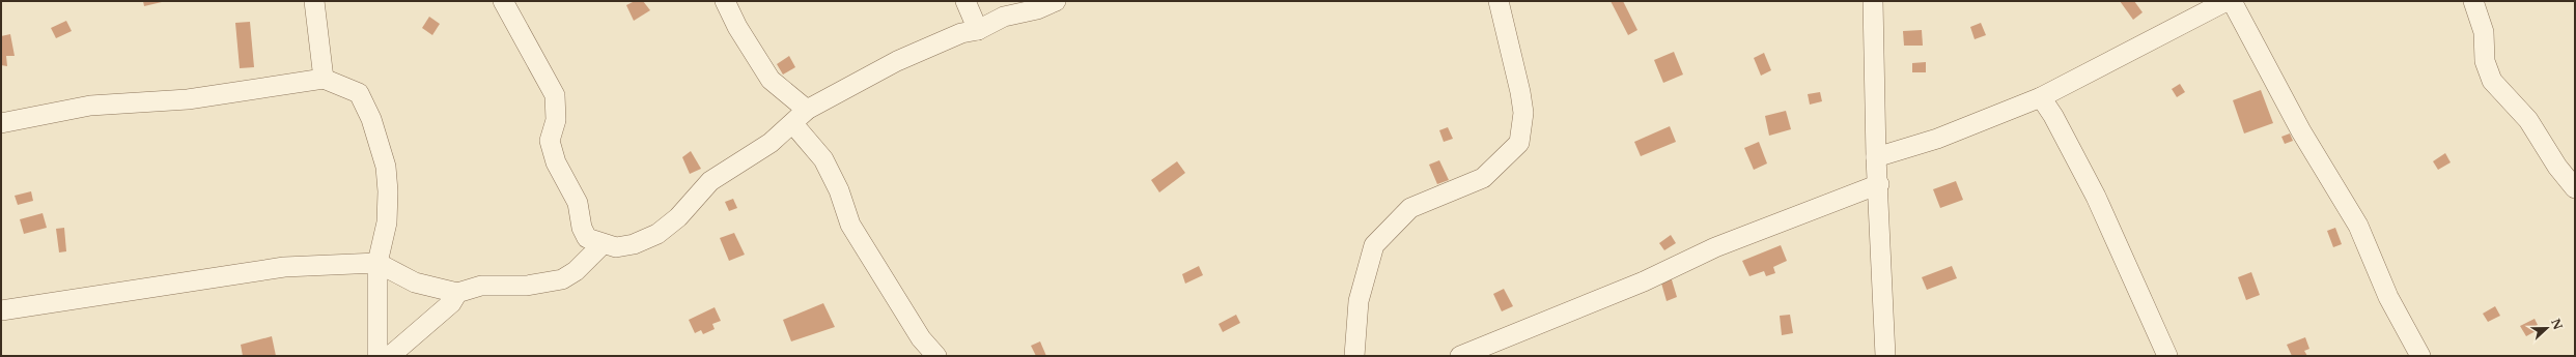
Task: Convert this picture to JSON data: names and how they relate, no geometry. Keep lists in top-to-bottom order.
{
  "north": "right"
}
